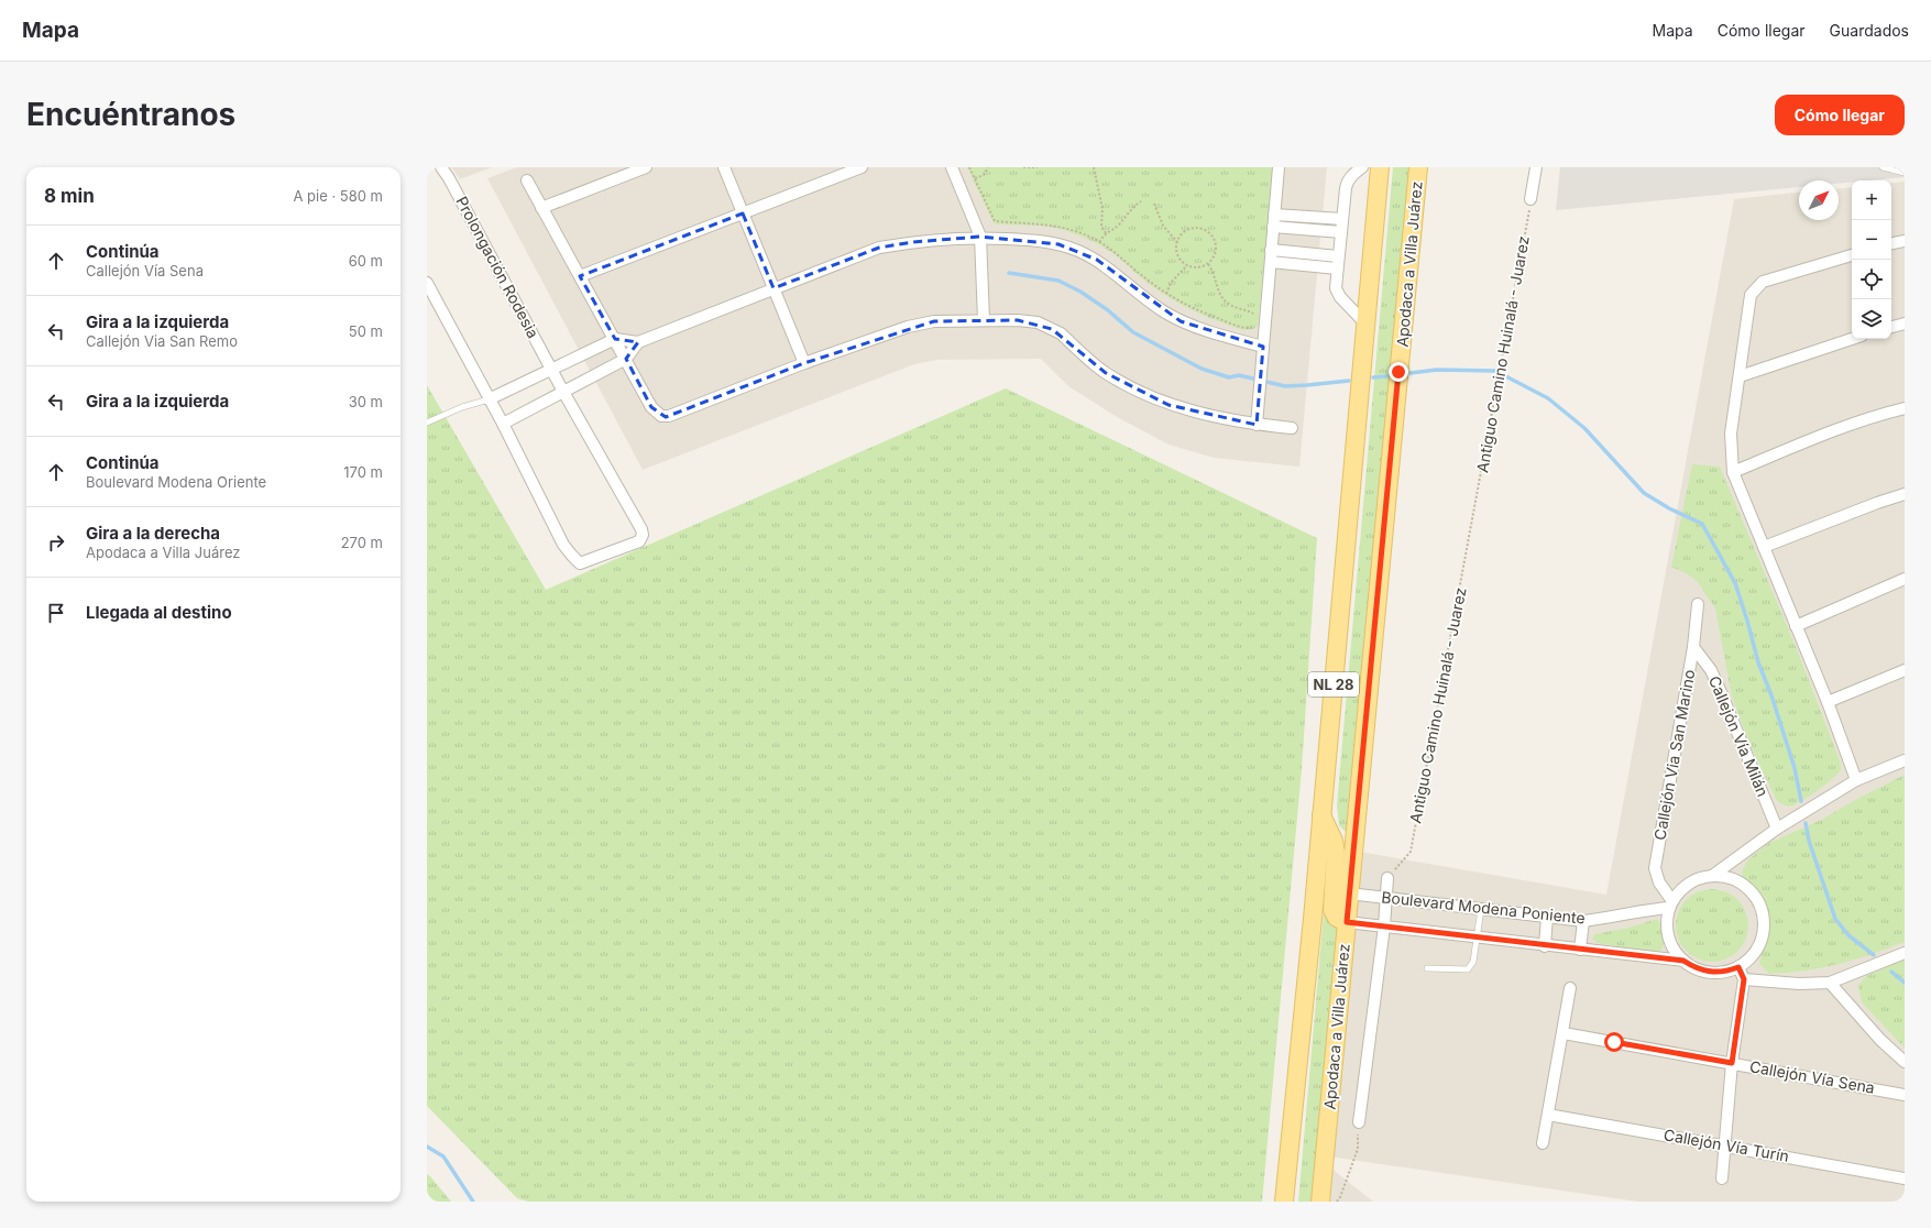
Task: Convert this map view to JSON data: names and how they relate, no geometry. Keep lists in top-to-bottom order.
{
  "streets": {
    "main road": ["Apodaca a Villa Juárez", "NL 28"],
    "street": [
      "Prolongación Rodesia",
      "Callejón Vía Milán",
      "Callejón Via San Marino",
      "Boulevard Modena Poniente",
      "Callejón Vía Sena",
      "Callejón Vía Turín"
    ],
    "path": ["Antiguo Camino Huinalá - Juarez"]
  },
  "crossings": [
    ["Apodaca a Villa Juárez", "Boulevard Modena Poniente"],
    ["Callejón Vía Milán", "Callejón Via San Marino"],
    ["Callejón Via San Marino", "Boulevard Modena Poniente"]
  ],
  "north": "top right",
  "page": {
    "header": "Mapa",
    "nav": ["Mapa", "Cómo llegar", "Guardados"],
    "buttons": "Cómo llegar",
    "title": "Encuéntranos",
    "heading": ["8 min", "A pie · 580 m"],
    "map_buttons": ["+", "−"],
    "list": [
      ["Continúa", "Callejón Vía Sena", "60 m"],
      ["Gira a la izquierda", "Callejón Via San Remo", "50 m"],
      ["Gira a la izquierda", "30 m"],
      ["Continúa", "Boulevard Modena Oriente", "170 m"],
      ["Gira a la derecha", "Apodaca a Villa Juárez", "270 m"],
      "Llegada al destino"
    ]
  }
}
